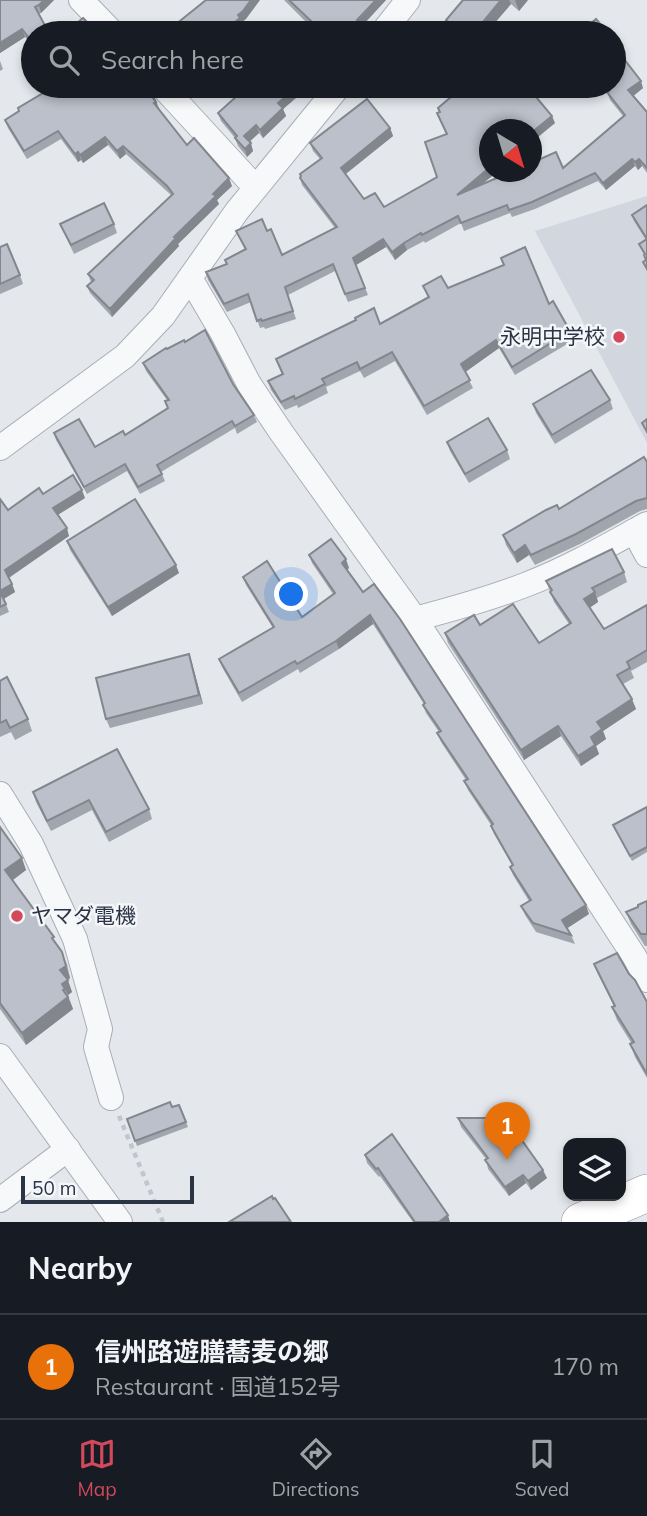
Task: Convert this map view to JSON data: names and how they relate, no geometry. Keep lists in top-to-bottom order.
{
  "places": ["永明中学校", "ヤマダ電機"],
  "scale_bar": "50 m",
  "north": "bottom right",
  "page": {
    "search": "Search here",
    "pins": "1",
    "scale": "50 m",
    "heading": "Nearby",
    "list": [
      {
        "mark": "1",
        "name": "信州路遊膳蕎麦の郷",
        "note": "Restaurant · 国道152号",
        "value": "170 m"
      }
    ],
    "nav": ["Map", "Directions", "Saved"]
  }
}
